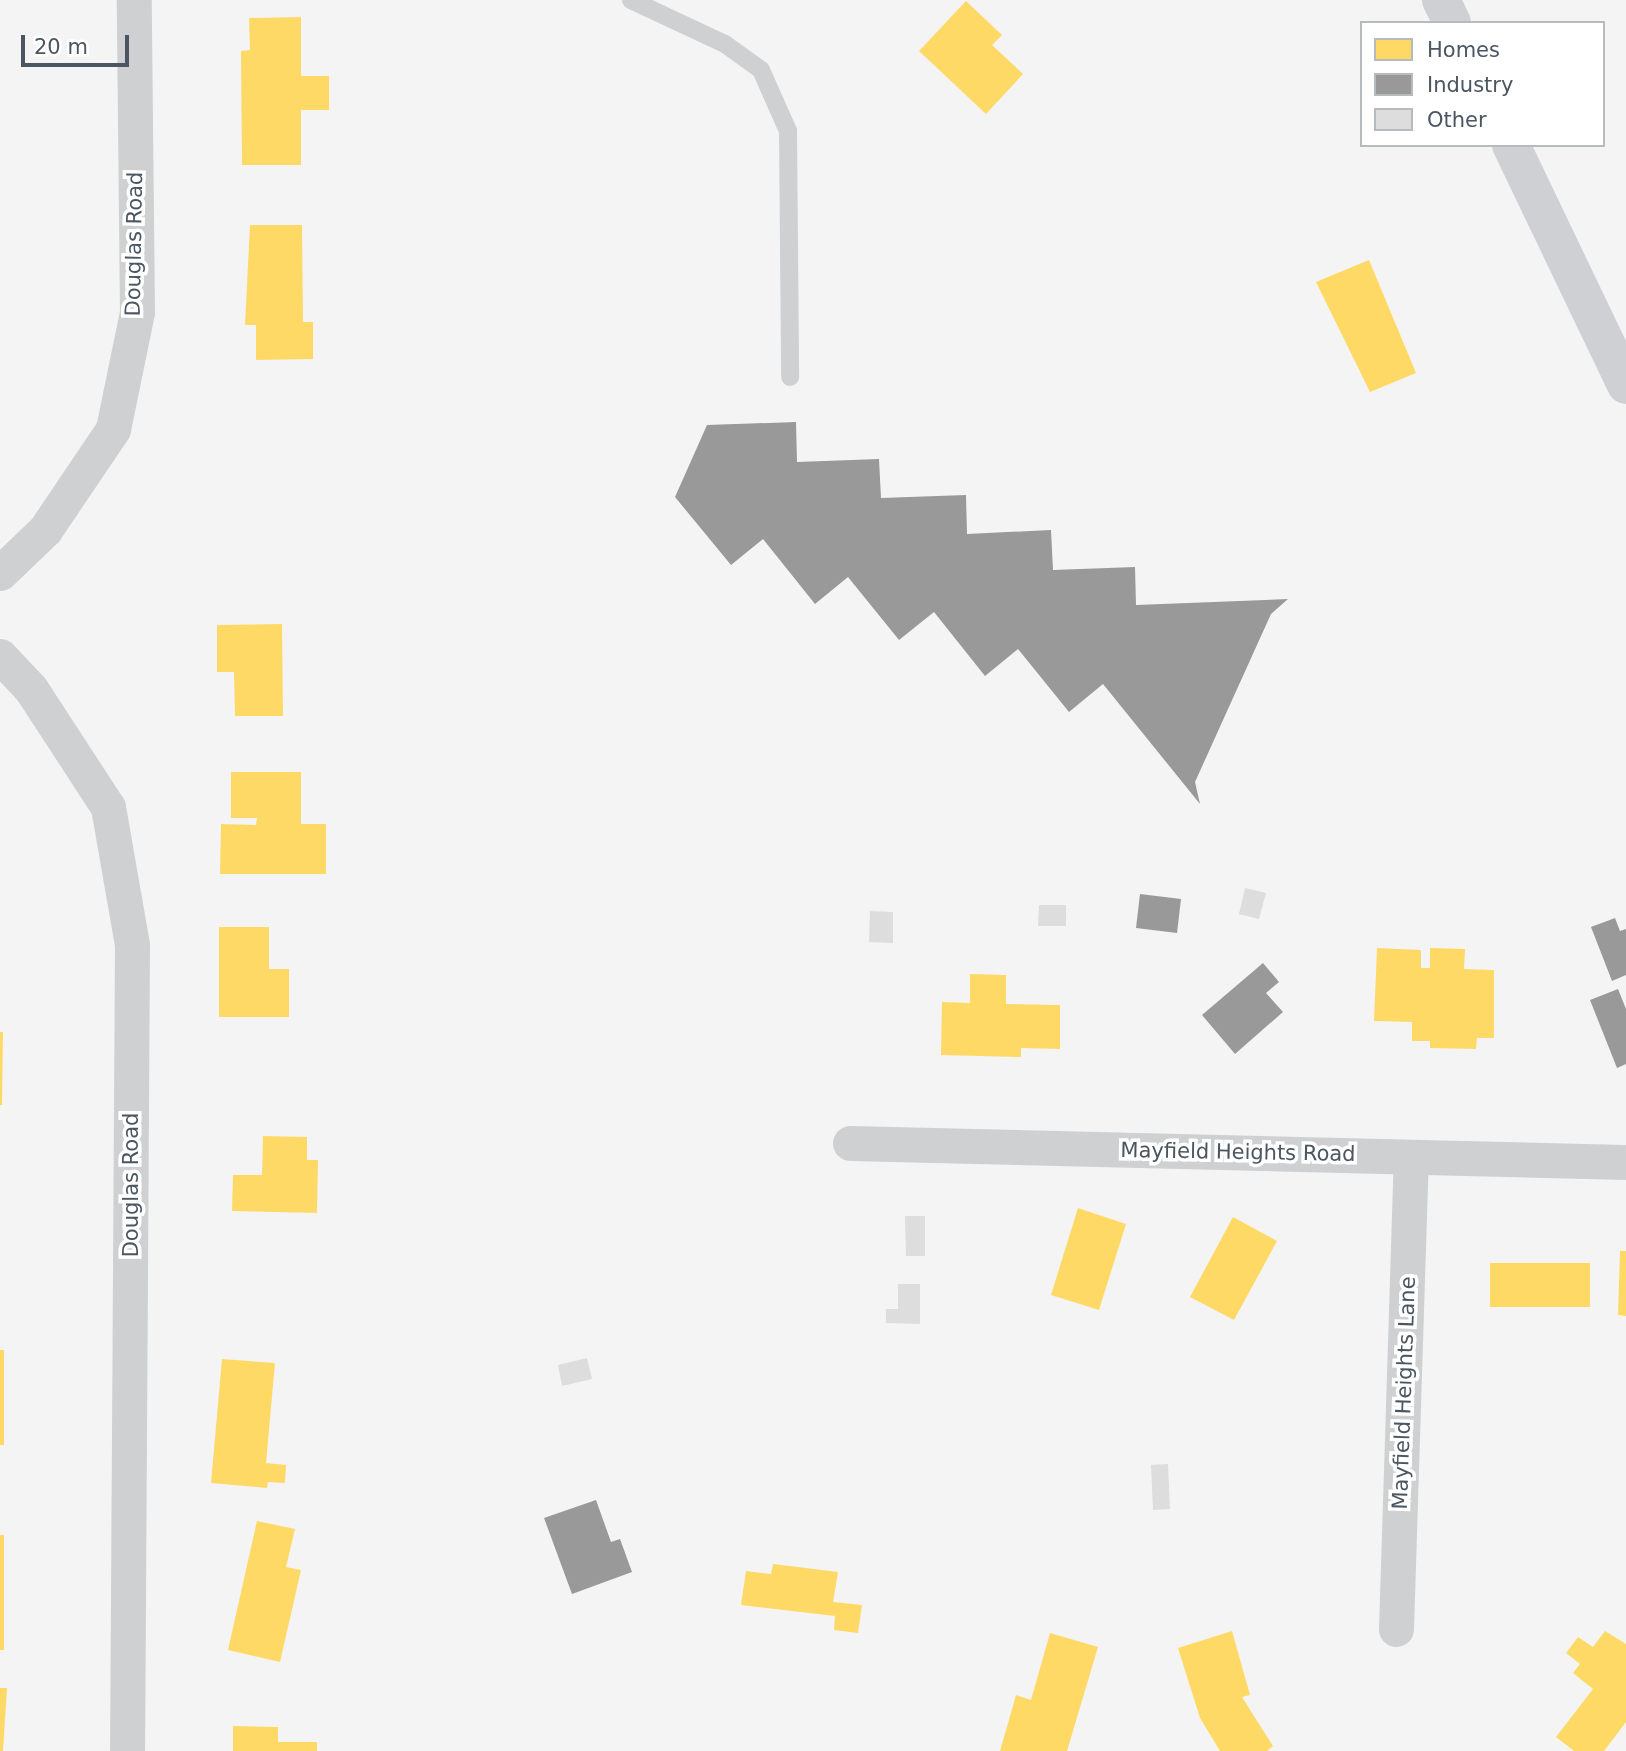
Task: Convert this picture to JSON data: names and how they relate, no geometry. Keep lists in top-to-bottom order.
{
  "streets": {
    "street": ["Douglas Road", "Mayfield Heights Road", "Mayfield Heights Lane"]
  },
  "crossings": [
    ["Mayfield Heights Road", "Mayfield Heights Lane"]
  ],
  "legend": ["Homes", "Industry", "Other"],
  "scale_bar": "20 m"
}
